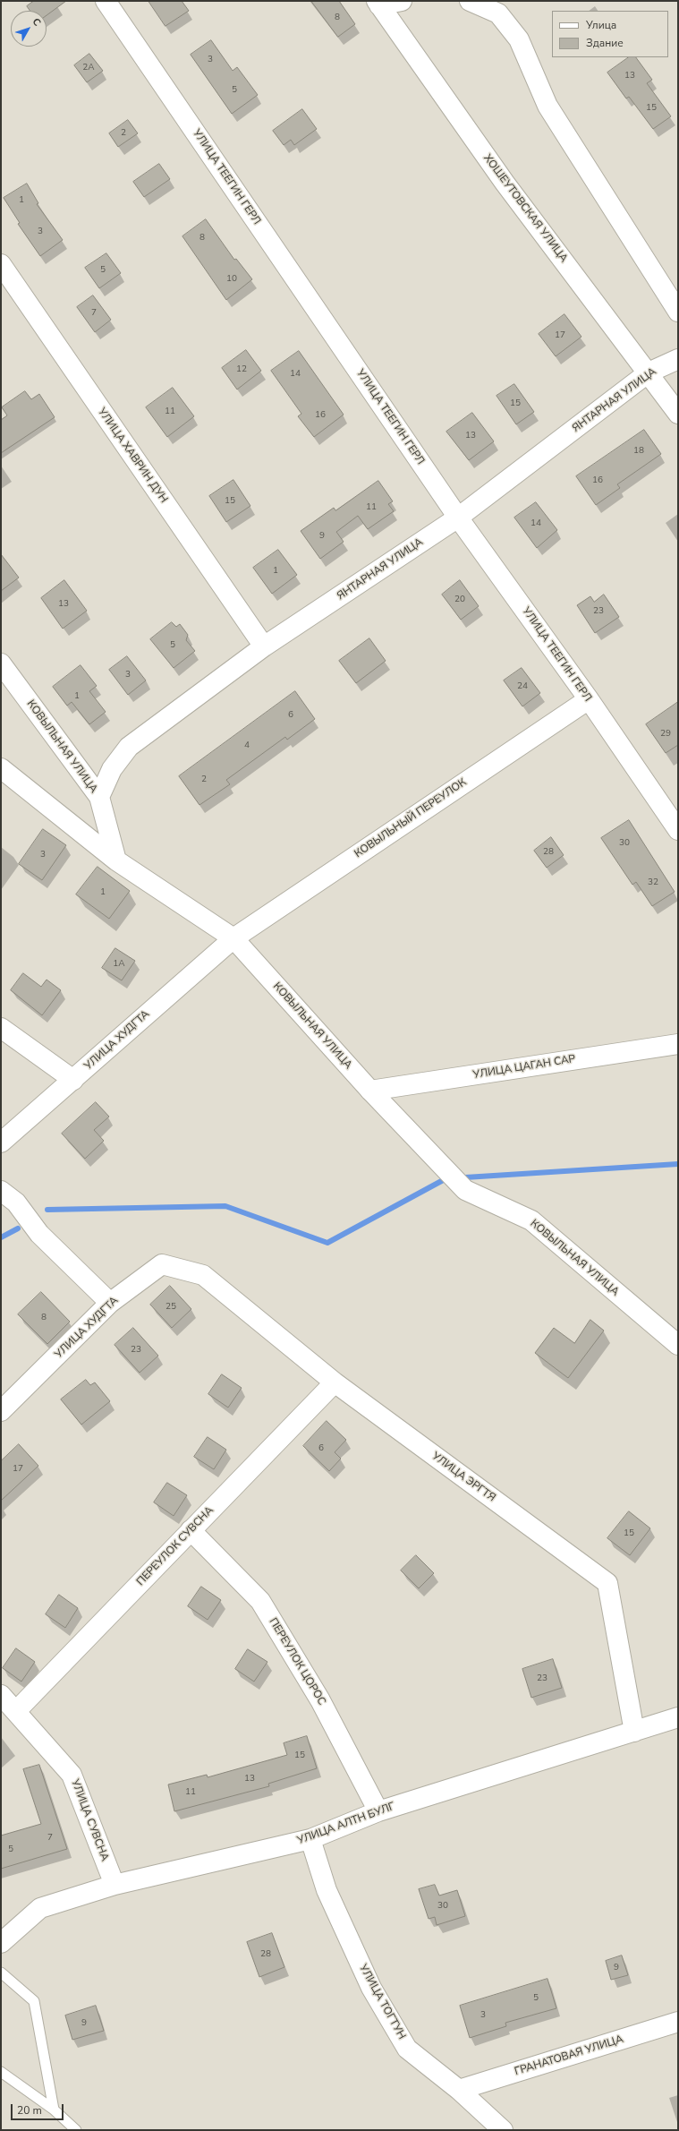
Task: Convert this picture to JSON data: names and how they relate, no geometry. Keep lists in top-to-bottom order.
{
  "streets": {
    "street": [
      "УЛИЦА ТЕЕГИН ГЕРЛ",
      "ХОШЕУТОВСКАЯ УЛИЦА",
      "ЯНТАРНАЯ УЛИЦА",
      "УЛИЦА ХАВРИН ДУН",
      "КОВЫЛЬНАЯ УЛИЦА",
      "КОВЫЛЬНЫЙ ПЕРЕУЛОК",
      "УЛИЦА ХУДГТА",
      "УЛИЦА ЦАГАН САР",
      "УЛИЦА ЭРГТЯ",
      "ПЕРЕУЛОК СУВСНА",
      "ПЕРЕУЛОК ЦОРОС",
      "УЛИЦА СУВСНА",
      "УЛИЦА АЛТН БУЛГ",
      "УЛИЦА ТОГТУН",
      "ГРАНАТОВАЯ УЛИЦА"
    ]
  },
  "crossings": [
    ["УЛИЦА ТЕЕГИН ГЕРЛ", "ЯНТАРНАЯ УЛИЦА"],
    ["УЛИЦА ТЕЕГИН ГЕРЛ", "КОВЫЛЬНЫЙ ПЕРЕУЛОК"],
    ["ХОШЕУТОВСКАЯ УЛИЦА", "ЯНТАРНАЯ УЛИЦА"],
    ["ЯНТАРНАЯ УЛИЦА", "УЛИЦА ХАВРИН ДУН"],
    ["ЯНТАРНАЯ УЛИЦА", "КОВЫЛЬНАЯ УЛИЦА"],
    ["КОВЫЛЬНАЯ УЛИЦА", "КОВЫЛЬНЫЙ ПЕРЕУЛОК"],
    ["КОВЫЛЬНАЯ УЛИЦА", "УЛИЦА ХУДГТА"],
    ["КОВЫЛЬНАЯ УЛИЦА", "УЛИЦА ЦАГАН САР"],
    ["КОВЫЛЬНЫЙ ПЕРЕУЛОК", "УЛИЦА ХУДГТА"],
    ["УЛИЦА ХУДГТА", "УЛИЦА ЭРГТЯ"],
    ["УЛИЦА ЭРГТЯ", "ПЕРЕУЛОК СУВСНА"],
    ["УЛИЦА ЭРГТЯ", "УЛИЦА АЛТН БУЛГ"],
    ["ПЕРЕУЛОК СУВСНА", "ПЕРЕУЛОК ЦОРОС"],
    ["ПЕРЕУЛОК СУВСНА", "УЛИЦА СУВСНА"],
    ["ПЕРЕУЛОК ЦОРОС", "УЛИЦА АЛТН БУЛГ"],
    ["УЛИЦА СУВСНА", "УЛИЦА АЛТН БУЛГ"],
    ["УЛИЦА АЛТН БУЛГ", "УЛИЦА ТОГТУН"],
    ["УЛИЦА ТОГТУН", "ГРАНАТОВАЯ УЛИЦА"]
  ],
  "house_numbers": [
    "8",
    "3",
    "2А",
    "13",
    "5",
    "15",
    "2",
    "1",
    "3",
    "8",
    "5",
    "10",
    "7",
    "17",
    "12",
    "14",
    "15",
    "11",
    "16",
    "13",
    "18",
    "16",
    "15",
    "11",
    "14",
    "9",
    "1",
    "20",
    "13",
    "23",
    "5",
    "3",
    "24",
    "1",
    "6",
    "29",
    "4",
    "2",
    "30",
    "28",
    "3",
    "32",
    "1",
    "1А",
    "25",
    "8",
    "23",
    "6",
    "17",
    "15",
    "23",
    "15",
    "13",
    "11",
    "7",
    "5",
    "30",
    "28",
    "9",
    "5",
    "3",
    "9"
  ],
  "legend": ["Улица", "Здание"],
  "scale_bar": "20 m",
  "north": "top right"
}
